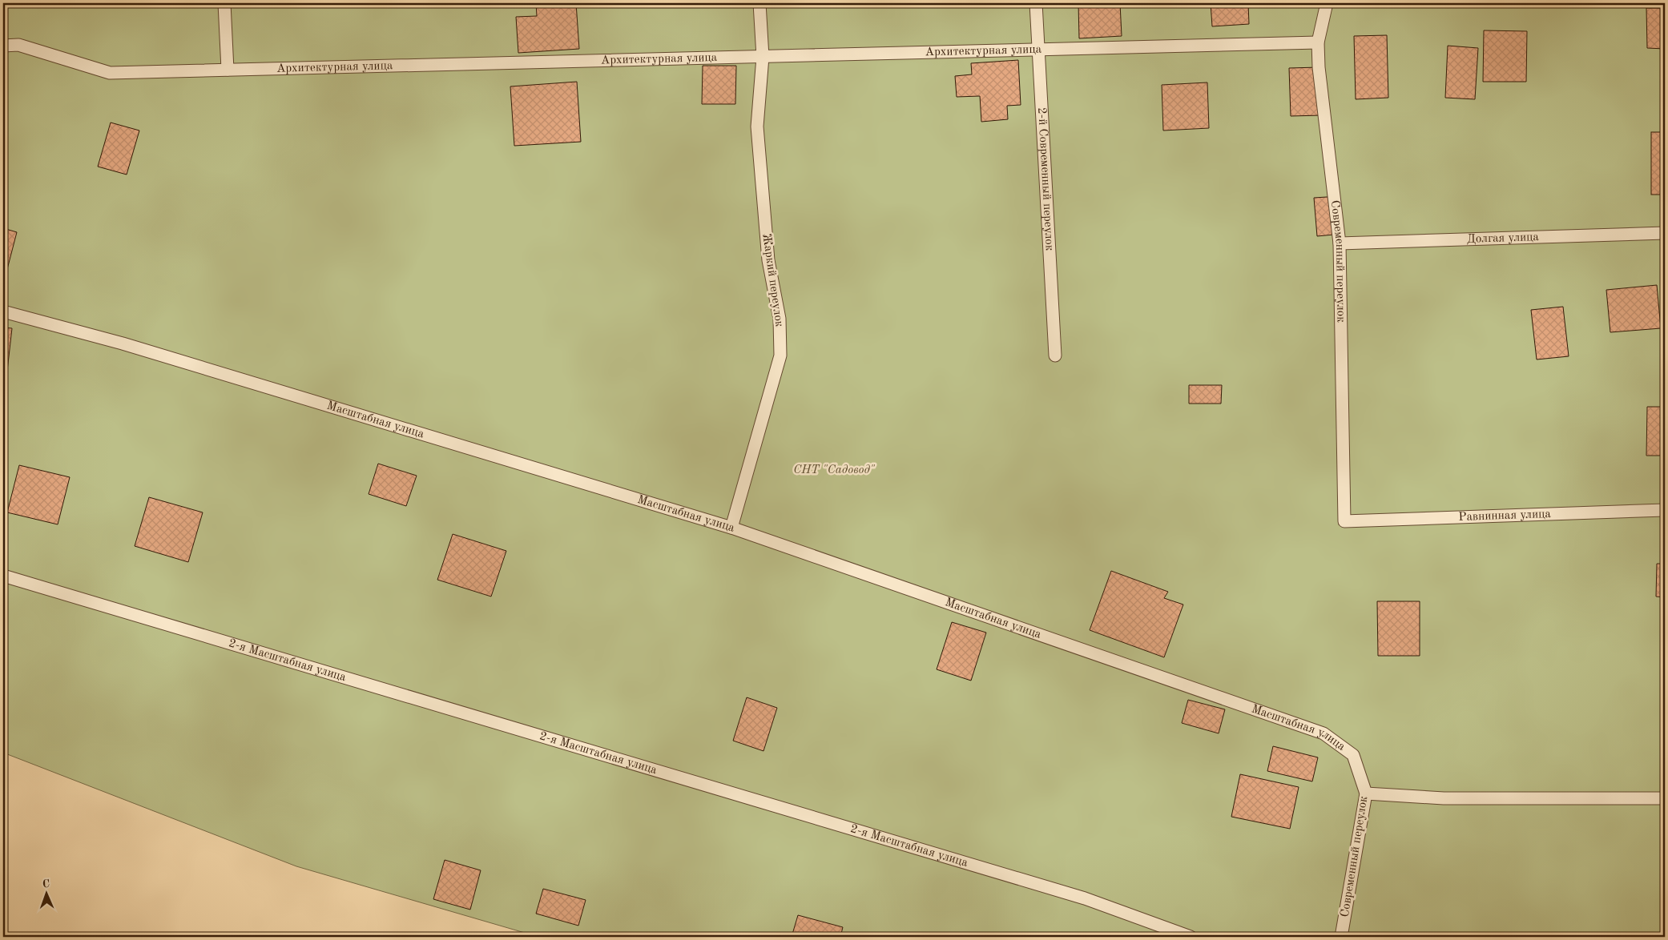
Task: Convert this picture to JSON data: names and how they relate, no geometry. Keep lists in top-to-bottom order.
{
  "streets": {
    "lane": [
      "Архитектурная улица",
      "2-й Современный переулок",
      "Долгая улица",
      "Современный переулок",
      "Жаркий переулок",
      "Масштабная улица",
      "Равнинная улица",
      "2-я Масштабная улица"
    ]
  },
  "crossings": [
    ["Архитектурная улица", "2-й Современный переулок"],
    ["Архитектурная улица", "Современный переулок"],
    ["Архитектурная улица", "Жаркий переулок"],
    ["Долгая улица", "Современный переулок"],
    ["Современный переулок", "Масштабная улица"],
    ["Современный переулок", "Равнинная улица"],
    ["Жаркий переулок", "Масштабная улица"]
  ],
  "parks": ["СНТ \"Садовод\""],
  "north": "top"
}
